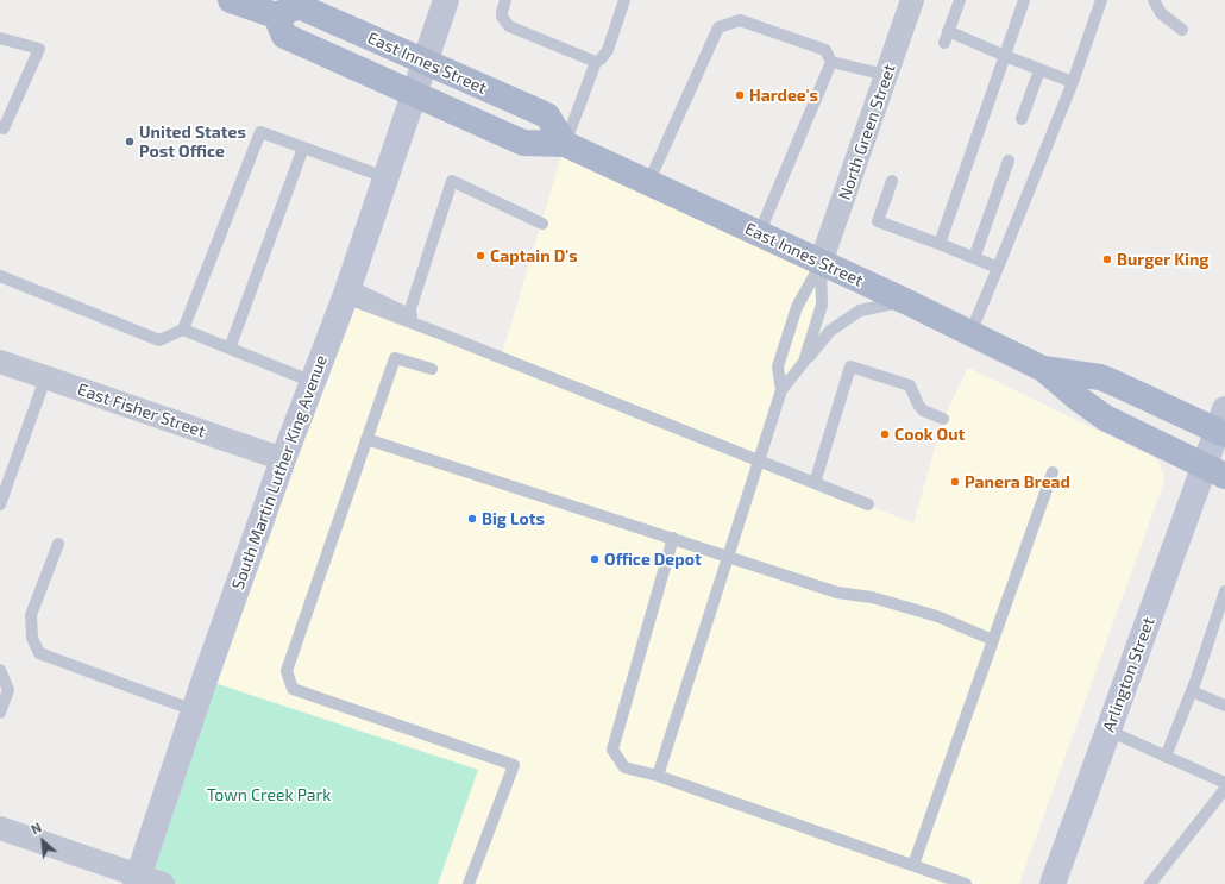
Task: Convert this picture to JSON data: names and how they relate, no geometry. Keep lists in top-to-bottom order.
{
  "streets": {
    "main road": ["East Innes Street"],
    "street": [
      "North Green Street",
      "East Fisher Street",
      "South Martin Luther King Avenue",
      "Arlington Street"
    ]
  },
  "crossings": [
    ["East Innes Street", "North Green Street"],
    ["East Innes Street", "South Martin Luther King Avenue"],
    ["East Innes Street", "Arlington Street"],
    ["East Fisher Street", "South Martin Luther King Avenue"]
  ],
  "parks": ["Town Creek Park"],
  "places": [
    "Hardee's",
    "United States Post Office",
    "Captain D's",
    "Burger King",
    "Cook Out",
    "Panera Bread",
    "Big Lots",
    "Office Depot"
  ],
  "north": "top left"
}
